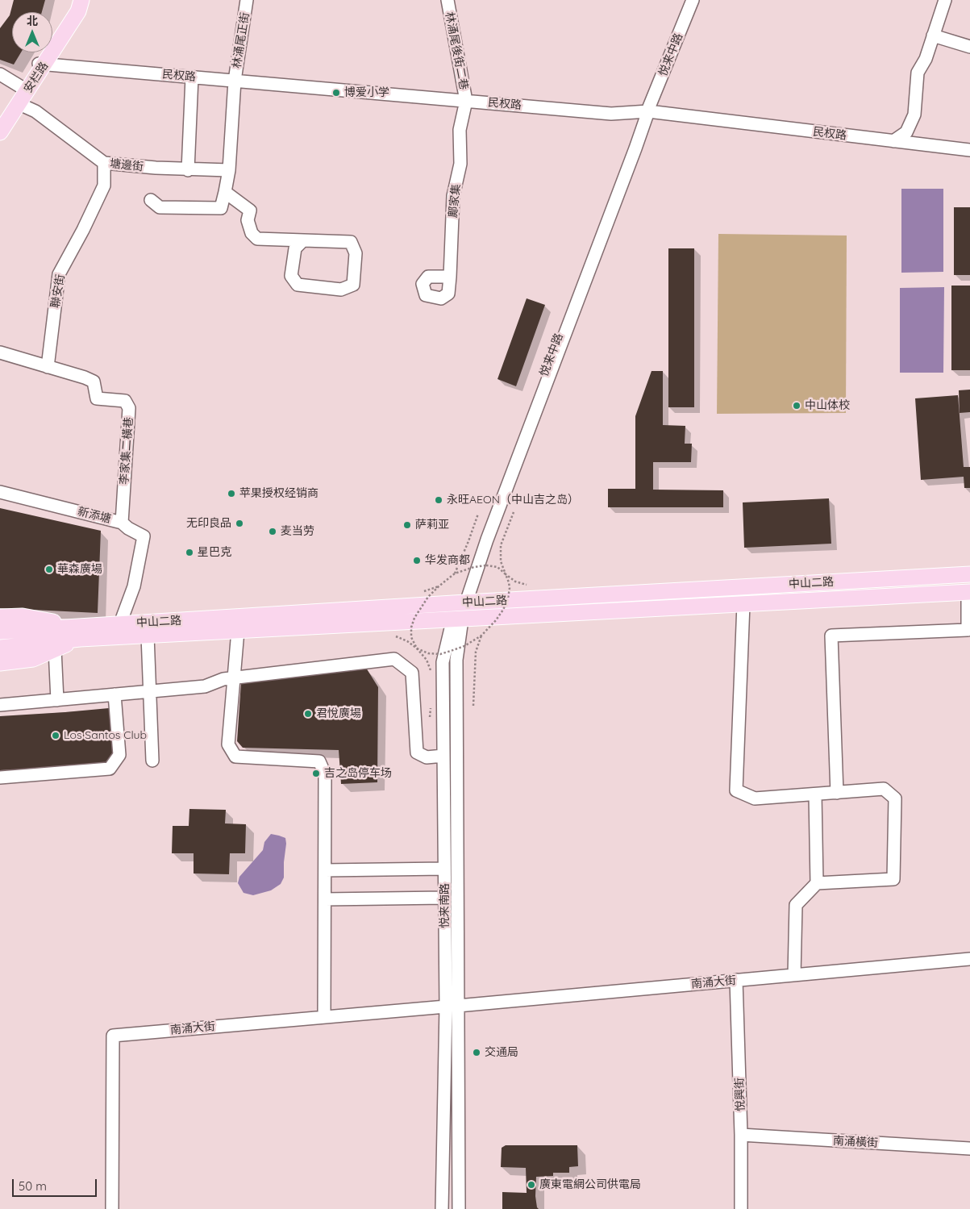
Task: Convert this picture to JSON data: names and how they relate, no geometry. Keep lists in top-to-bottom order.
{
  "streets": {
    "main road": ["安栏路", "中山二路"],
    "street": [
      "林涌尾正街",
      "林涌尾後街二巷",
      "悦来中路",
      "民权路",
      "塘邊街",
      "鄺家集",
      "聯安街",
      "李家集二橫巷",
      "新添塘",
      "悦来南路",
      "南涌大街",
      "悅興街",
      "南涌橫街"
    ]
  },
  "crossings": [
    ["林涌尾正街", "民权路"],
    ["林涌尾正街", "塘邊街"],
    ["林涌尾後街二巷", "民权路"],
    ["林涌尾後街二巷", "鄺家集"],
    ["悦来中路", "民权路"],
    ["悦来中路", "中山二路"],
    ["悦来中路", "悦来南路"],
    ["民权路", "安栏路"],
    ["民权路", "鄺家集"],
    ["安栏路", "塘邊街"],
    ["塘邊街", "聯安街"],
    ["聯安街", "李家集二橫巷"],
    ["李家集二橫巷", "新添塘"],
    ["新添塘", "中山二路"],
    ["中山二路", "悦来南路"],
    ["悦来南路", "南涌大街"],
    ["南涌大街", "悅興街"],
    ["悅興街", "南涌橫街"]
  ],
  "places": [
    "博爱小学",
    "中山体校",
    "苹果授权经销商",
    "永旺AEON（中山吉之岛）",
    "无印良品",
    "萨莉亚",
    "麦当劳",
    "星巴克",
    "华发商都",
    "華森廣場",
    "君悅廣場",
    "Los Santos Club",
    "吉之岛停车场",
    "交通局",
    "廣東電網公司供電局"
  ],
  "scale_bar": "50 m",
  "north": "top"
}
